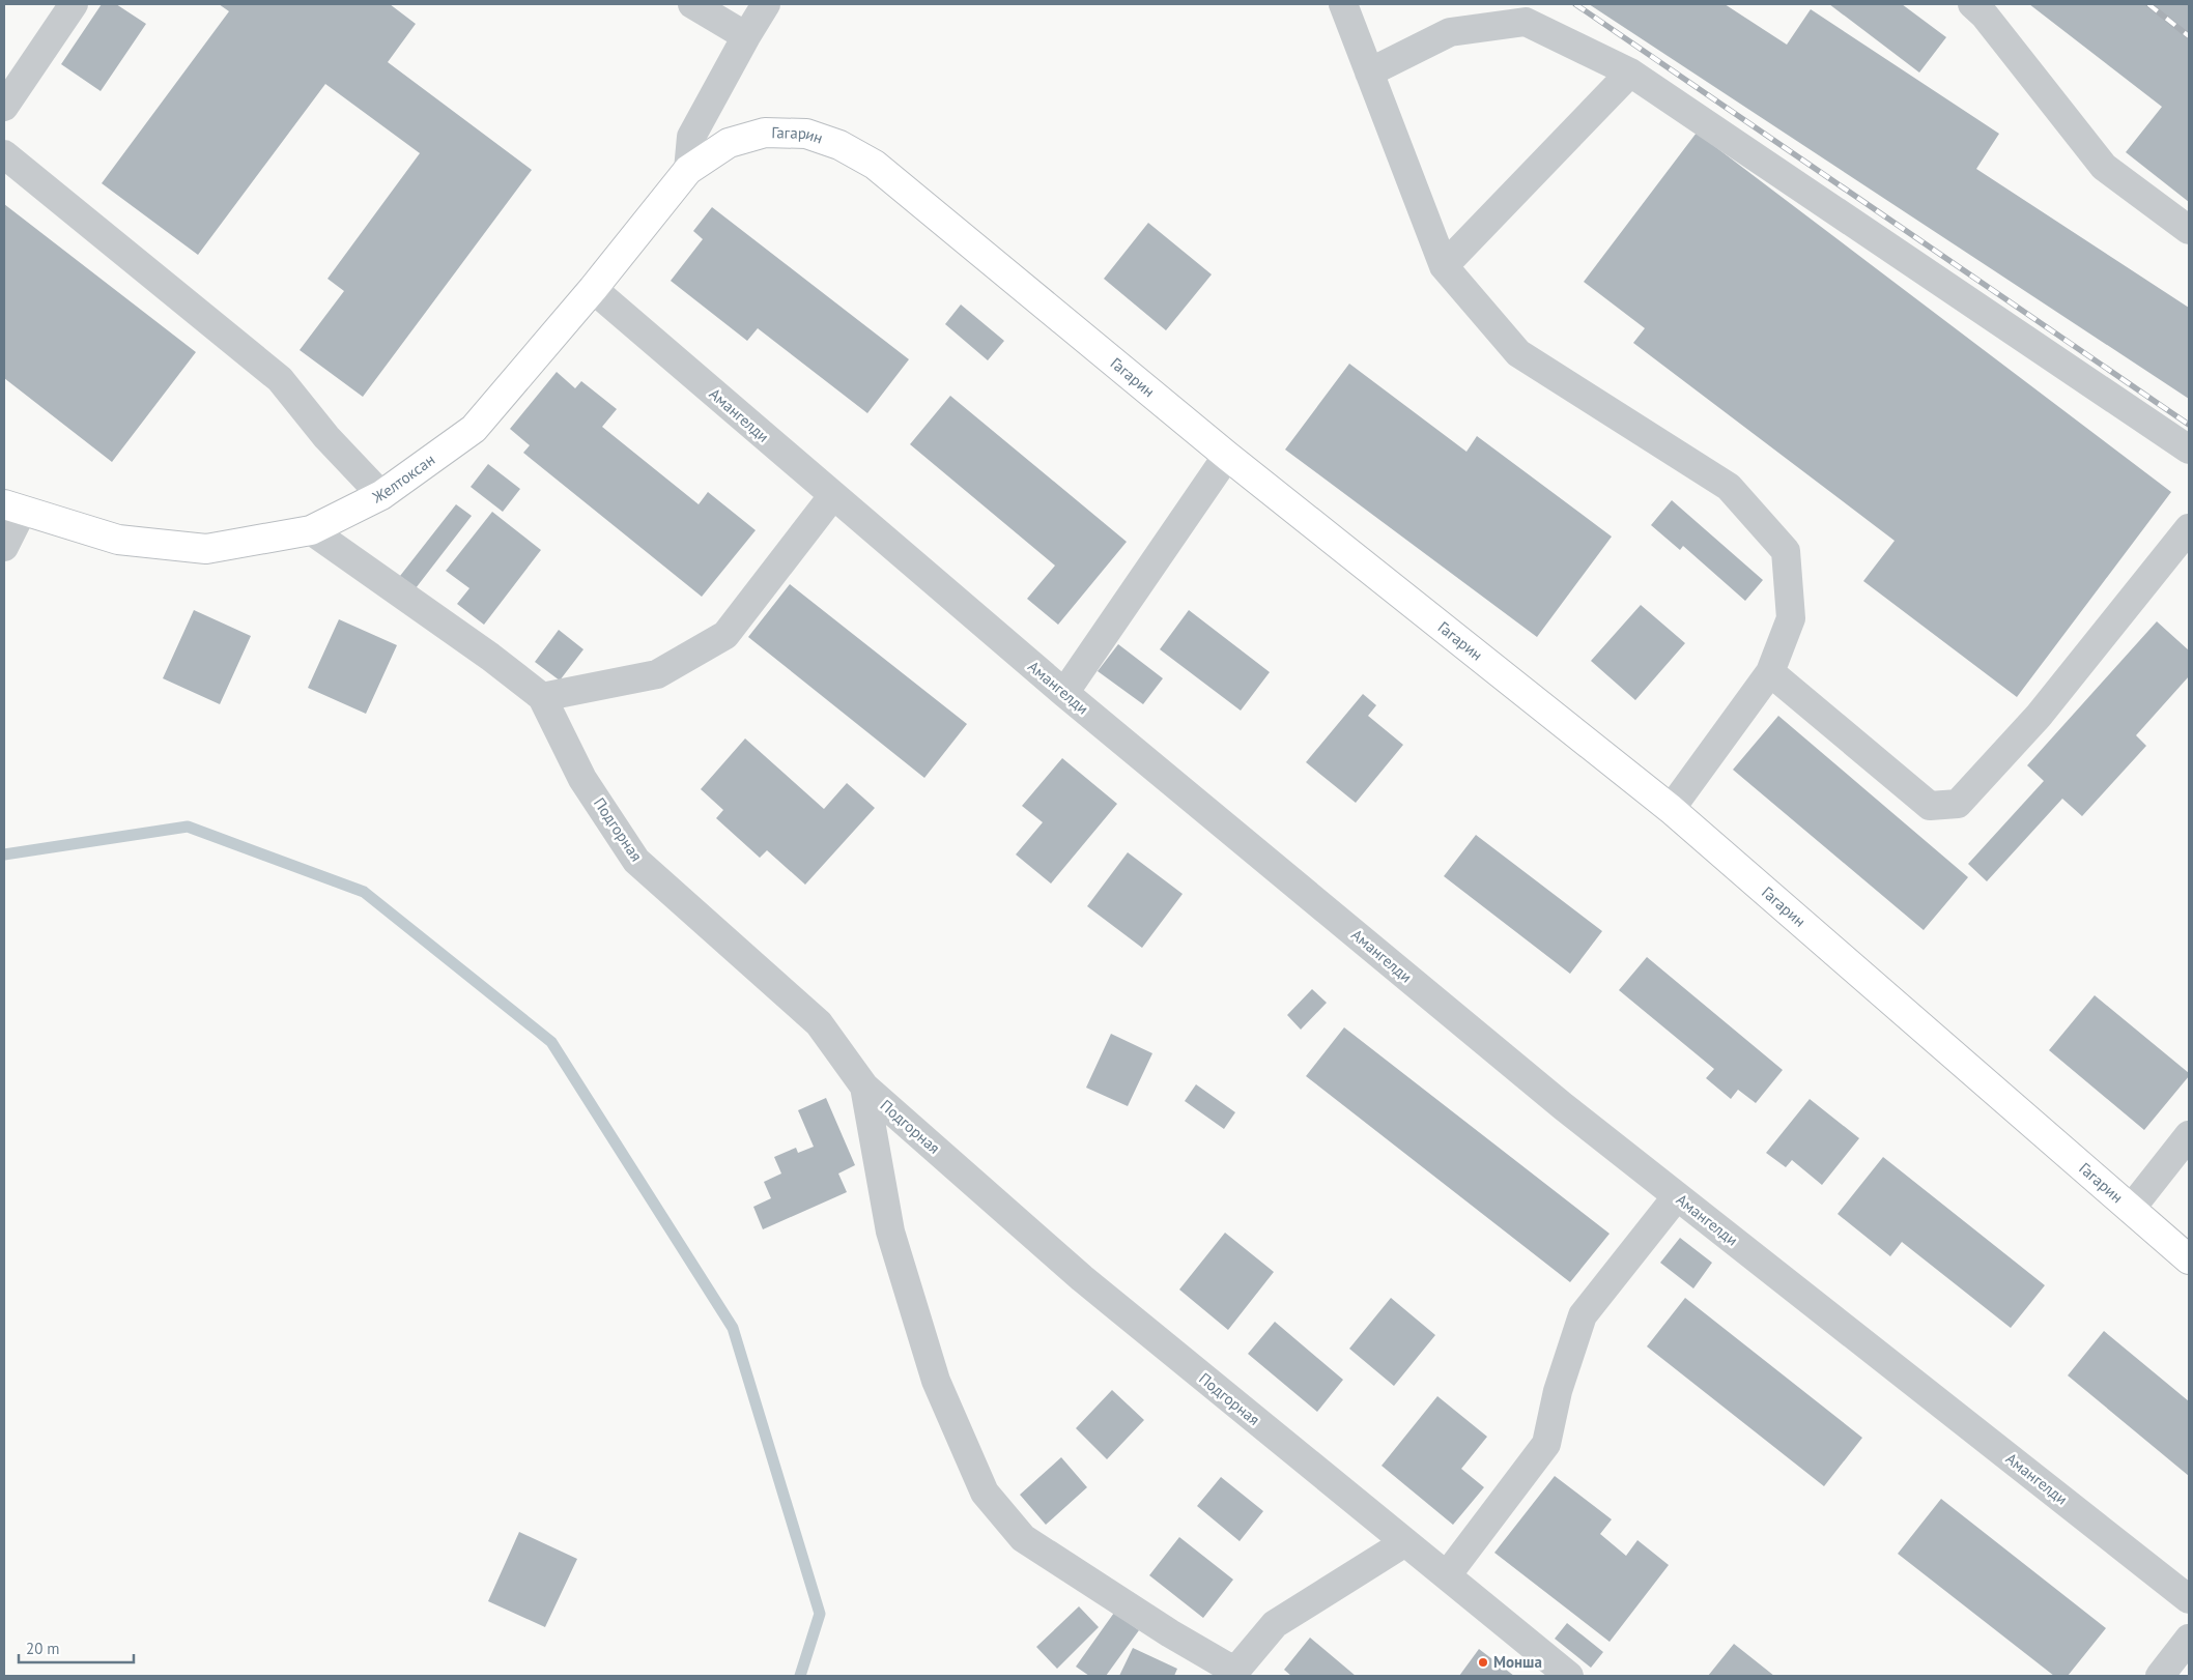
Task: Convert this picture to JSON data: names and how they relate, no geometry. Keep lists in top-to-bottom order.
{
  "streets": {
    "main road": ["Гагарин", "Желтоксан"],
    "street": ["Амангелди", "Подгорная"]
  },
  "crossings": [
    ["Гагарин", "Желтоксан"],
    ["Амангелди", "Желтоксан"],
    ["Желтоксан", "Подгорная"]
  ],
  "places": ["Монша"],
  "scale_bar": "20 m"
}
